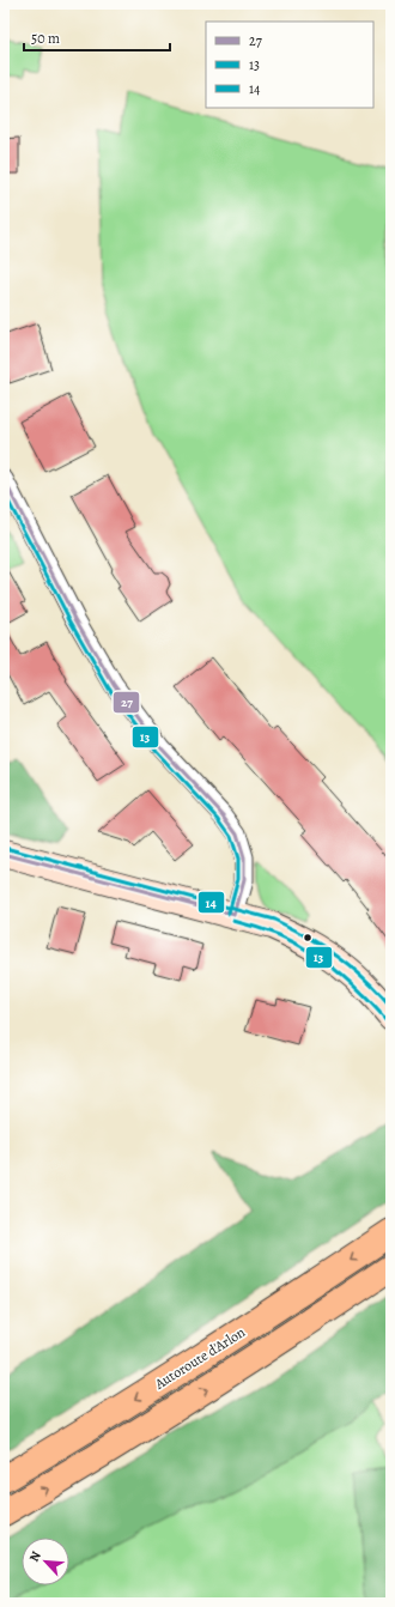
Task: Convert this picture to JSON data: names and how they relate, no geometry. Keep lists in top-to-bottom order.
{
  "streets": {
    "highway": ["Autoroute d'Arlon"]
  },
  "lines": ["transit line 27", "transit line 13", "transit line 14"],
  "legend": ["27", "13", "14"],
  "scale_bar": "50 m",
  "north": "top left"
}
